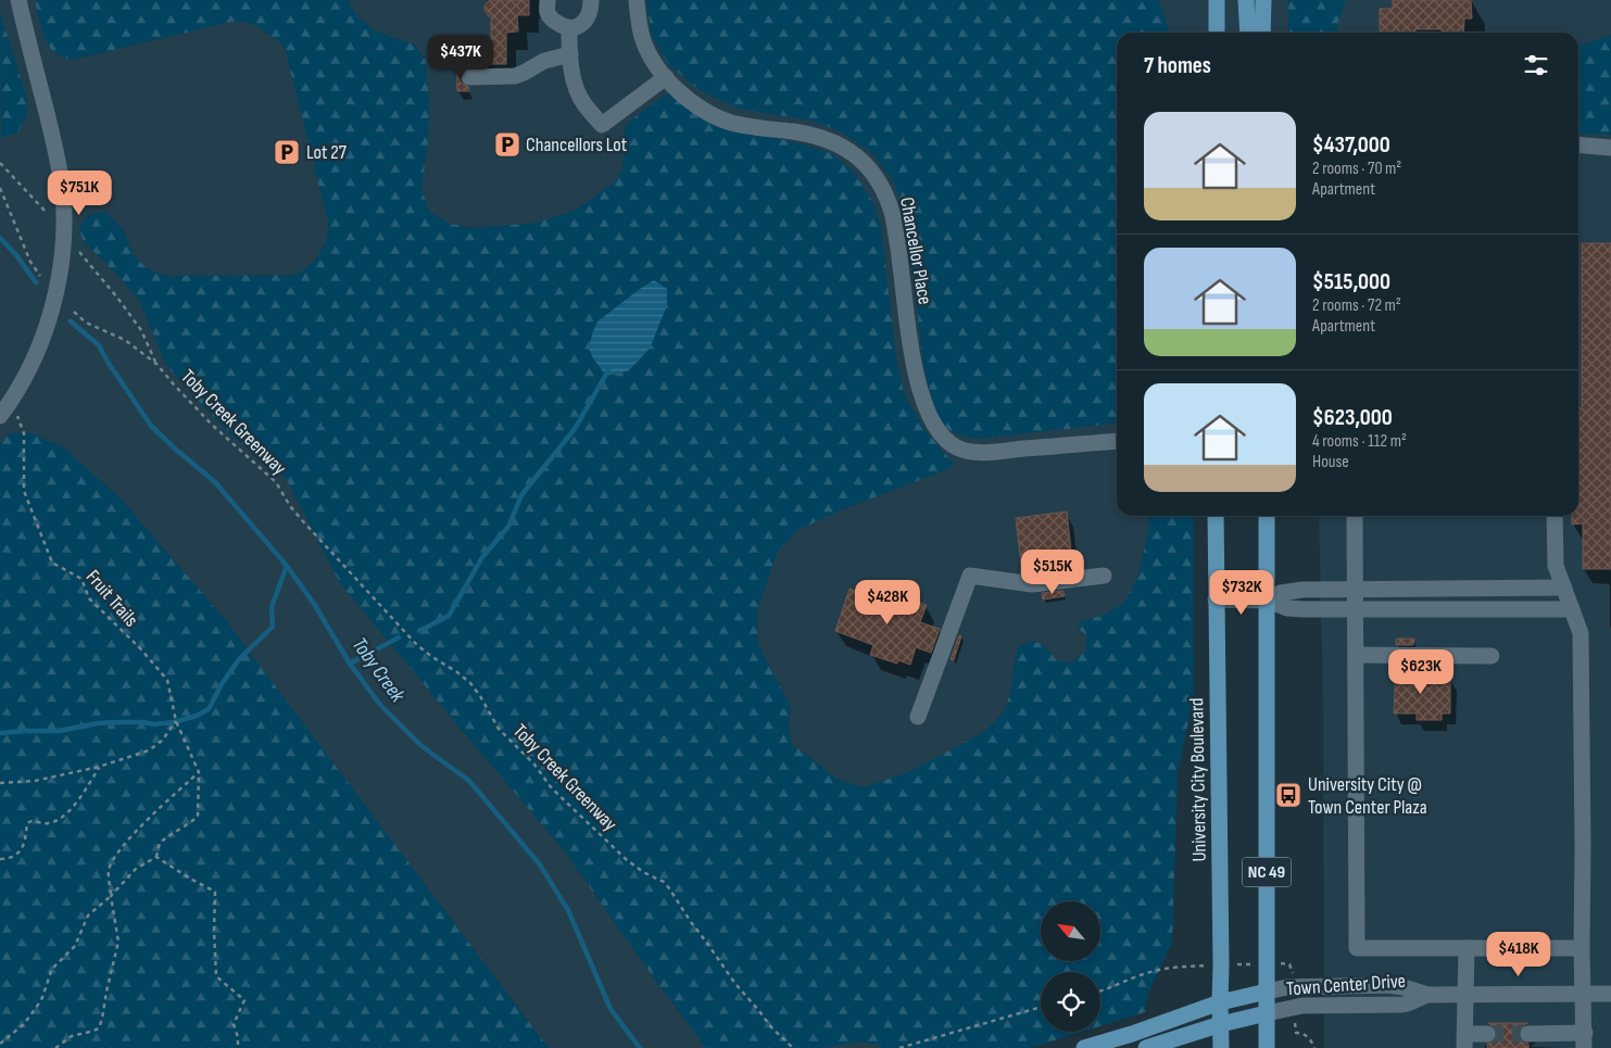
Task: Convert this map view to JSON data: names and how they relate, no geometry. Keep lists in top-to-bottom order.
{
  "streets": {
    "main road": ["University City Boulevard", "NC 49"],
    "street": ["Chancellor Place", "Town Center Drive"],
    "path": ["Toby Creek Greenway", "Fruit Trails"]
  },
  "crossings": [
    ["NC 49", "Town Center Drive"]
  ],
  "water": ["Toby Creek"],
  "places": {
    "parking": ["Chancellors Lot", "Lot 27"],
    "bus stop": ["University City @ Town Center Plaza"]
  },
  "north": "top left",
  "page": {
    "heading": "7 homes",
    "price": [
      "$437K",
      "$751K",
      "$515K",
      "$732K",
      "$428K",
      "$623K",
      "$418K"
    ],
    "list": [
      {
        "name": "$437,000",
        "note": "2 rooms · 70 m² · Apartment"
      },
      {
        "name": "$515,000",
        "note": "2 rooms · 72 m² · Apartment"
      },
      {
        "name": "$623,000",
        "note": "4 rooms · 112 m² · House"
      }
    ]
  }
}
